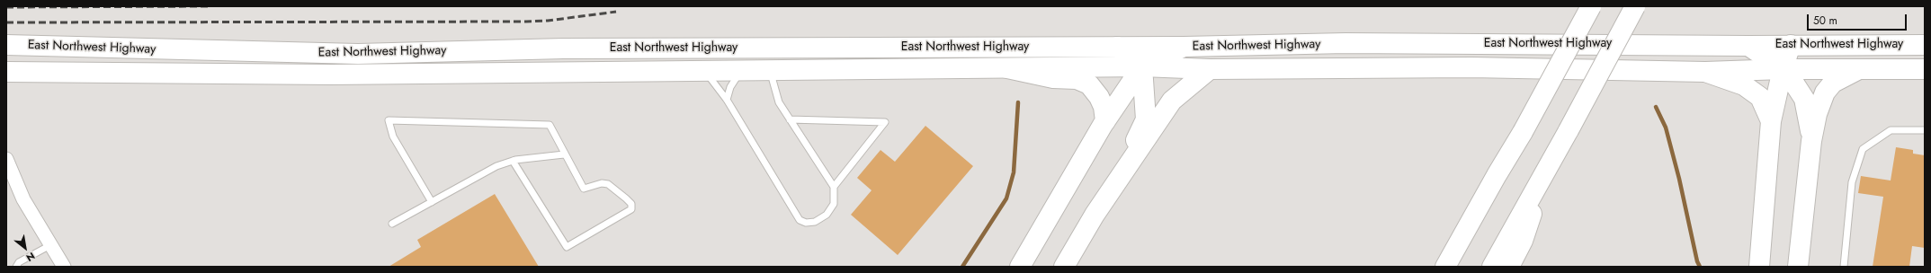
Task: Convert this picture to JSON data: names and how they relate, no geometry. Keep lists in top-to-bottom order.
{
  "streets": {
    "main road": ["East Northwest Highway"]
  },
  "scale_bar": "50 m",
  "north": "bottom right"
}
